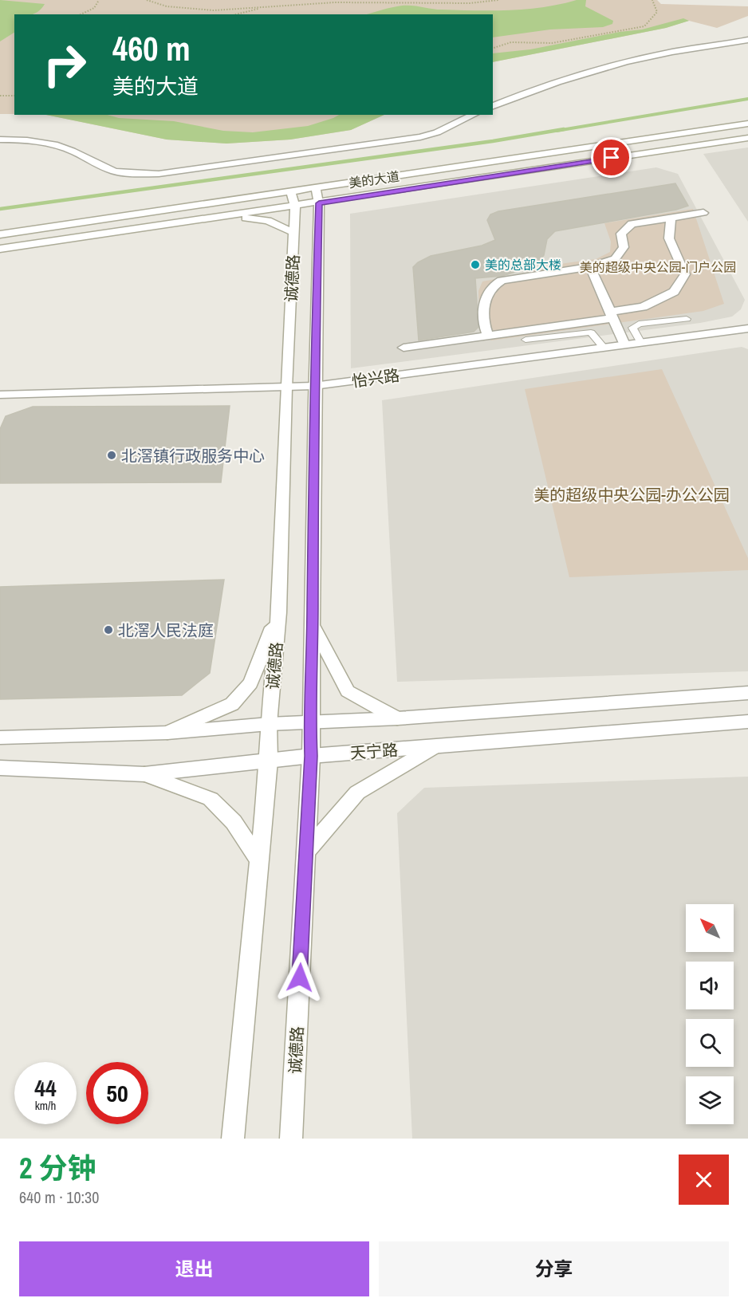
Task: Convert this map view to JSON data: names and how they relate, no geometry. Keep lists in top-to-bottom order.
{
  "streets": {
    "main road": [
      "美的大道",
      "诚德路",
      "怡兴路",
      "天宁路"
    ]
  },
  "crossings": [
    ["美的大道", "诚德路"],
    ["诚德路", "怡兴路"],
    ["诚德路", "天宁路"]
  ],
  "parks": ["美的超级中央公园-门户公园", "美的超级中央公园-办公公园"],
  "places": ["美的总部大楼", "北滘镇行政服务中心", "北滘人民法庭"],
  "north": "top left",
  "page": {
    "turn": ["460 m", "美的大道"],
    "speed": "44 km/h",
    "limit": "50",
    "heading": ["2 分钟", "640 m · 10:30"],
    "buttons": ["退出", "分享"]
  }
}
